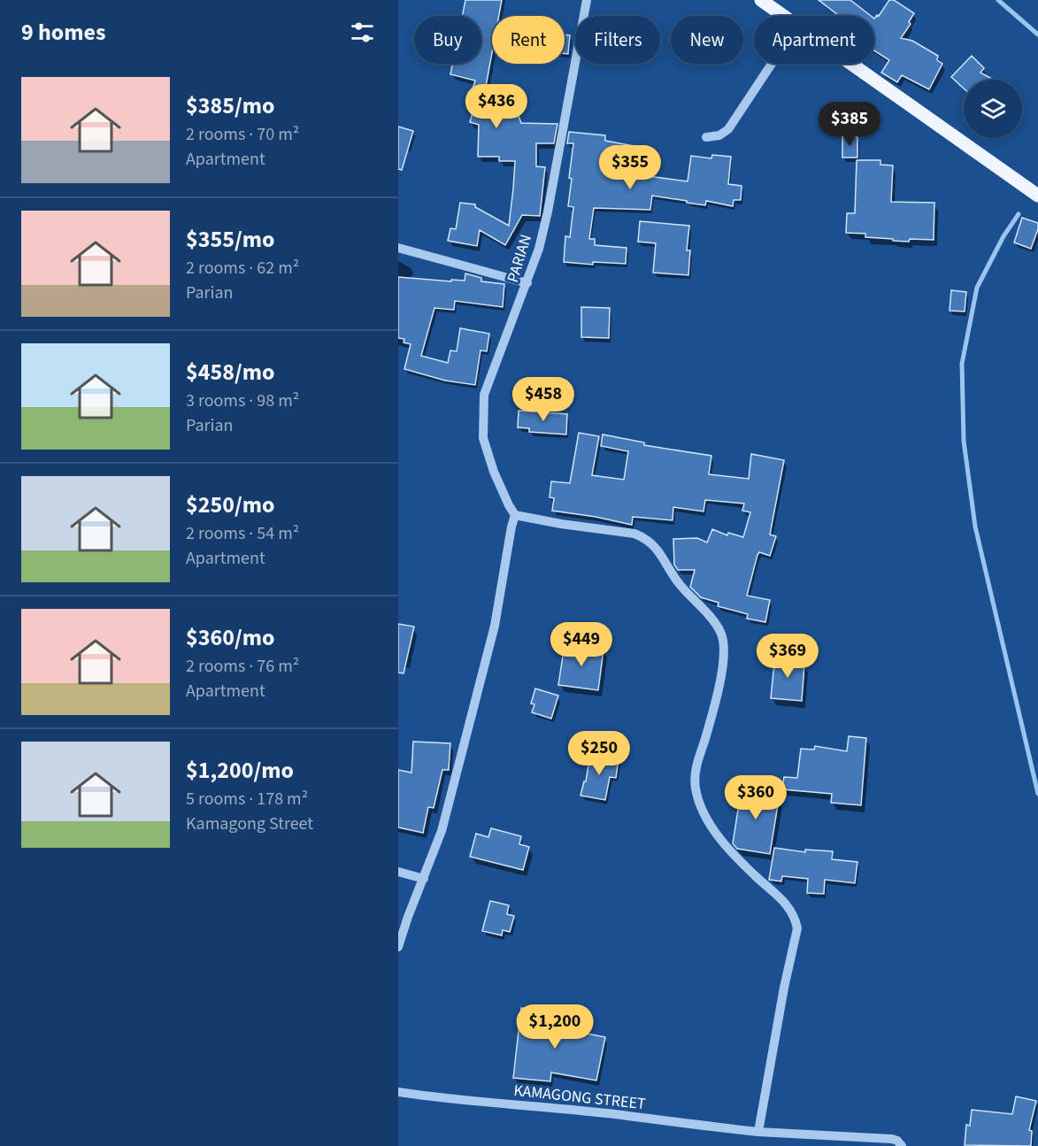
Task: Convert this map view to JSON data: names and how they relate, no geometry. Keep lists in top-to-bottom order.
{
  "streets": {
    "street": ["PARIAN", "KAMAGONG STREET"]
  },
  "page": {
    "heading": "9 homes",
    "chip": [
      "Buy",
      "Rent",
      "Filters",
      "New",
      "Apartment"
    ],
    "list": [
      {
        "name": "$385/mo",
        "note": "2 rooms · 70 m² · Apartment"
      },
      {
        "name": "$355/mo",
        "note": "2 rooms · 62 m² · Parian"
      },
      {
        "name": "$458/mo",
        "note": "3 rooms · 98 m² · Parian"
      },
      {
        "name": "$250/mo",
        "note": "2 rooms · 54 m² · Apartment"
      },
      {
        "name": "$360/mo",
        "note": "2 rooms · 76 m² · Apartment"
      },
      {
        "name": "$1,200/mo",
        "note": "5 rooms · 178 m² · Kamagong Street"
      }
    ],
    "price": [
      "$436",
      "$385",
      "$355",
      "$458",
      "$449",
      "$369",
      "$250",
      "$360",
      "$1,200"
    ]
  }
}
